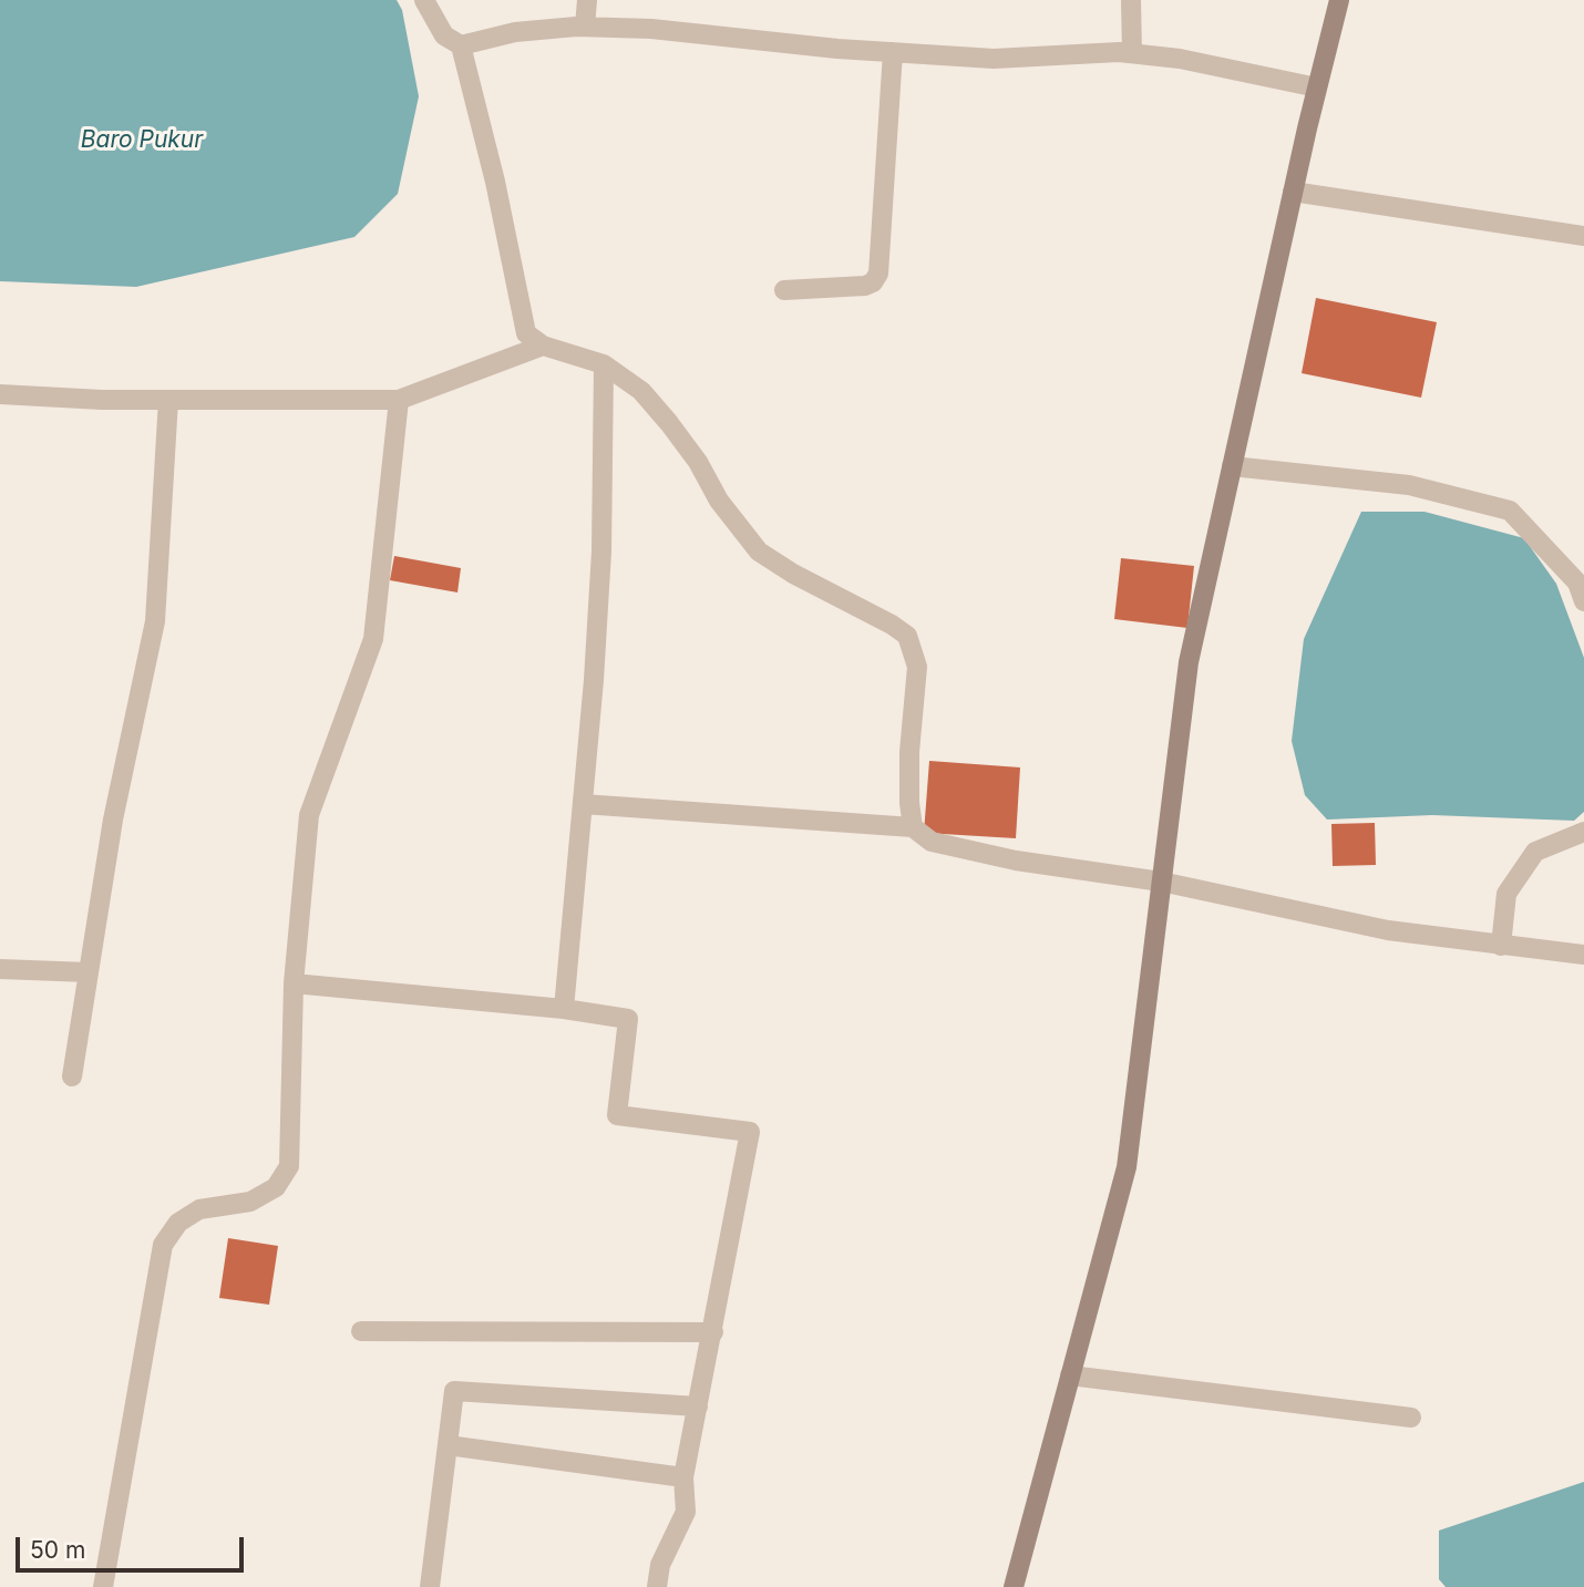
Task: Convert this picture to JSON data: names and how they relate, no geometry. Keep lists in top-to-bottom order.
{
  "water": ["Baro Pukur"],
  "scale_bar": "50 m"
}
